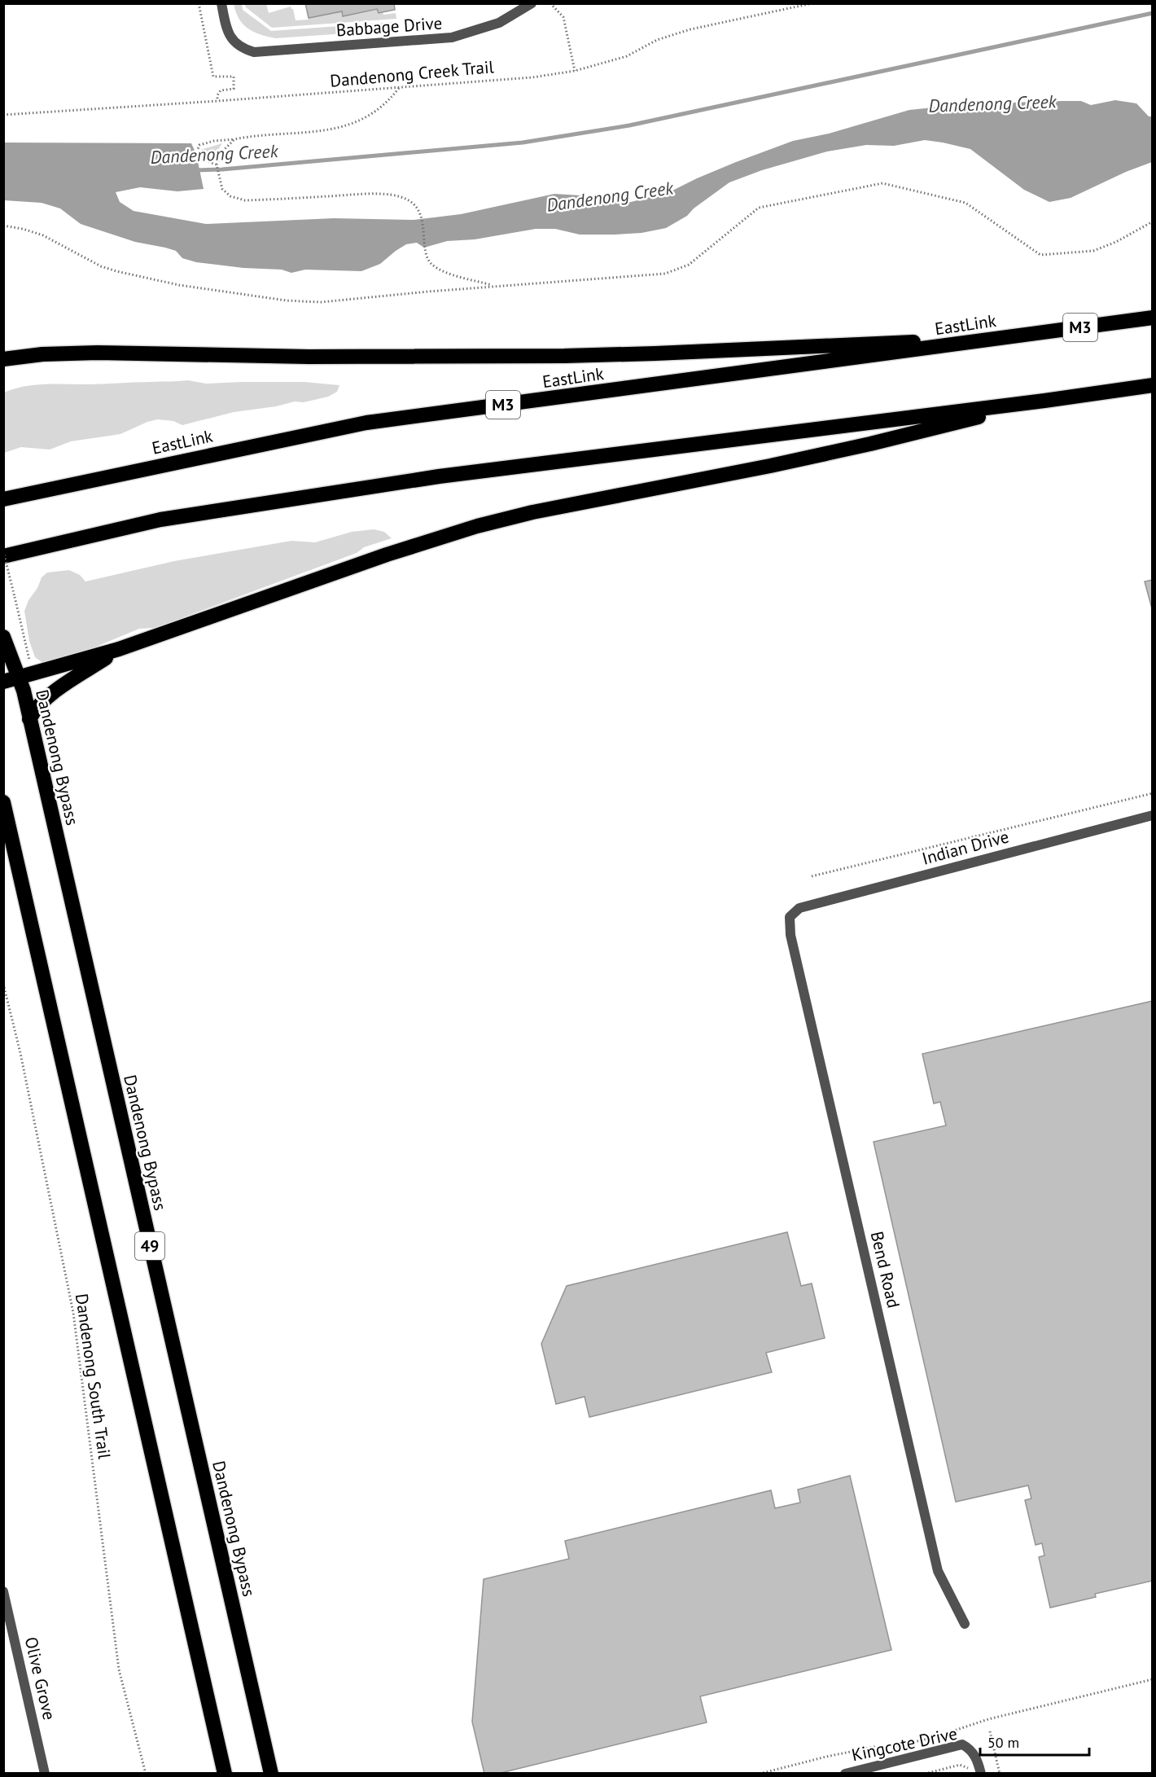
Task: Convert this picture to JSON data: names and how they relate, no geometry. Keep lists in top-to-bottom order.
{
  "streets": {
    "highway": [
      "EastLink",
      "M3",
      "Dandenong Bypass",
      "49"
    ],
    "street": [
      "Babbage Drive",
      "Indian Drive",
      "Bend Road",
      "Olive Grove",
      "Kingcote Drive"
    ],
    "path": ["Dandenong Creek Trail", "Dandenong South Trail"]
  },
  "crossings": [
    ["Indian Drive", "Bend Road"]
  ],
  "water": ["Dandenong Creek"],
  "scale_bar": "50 m"
}
